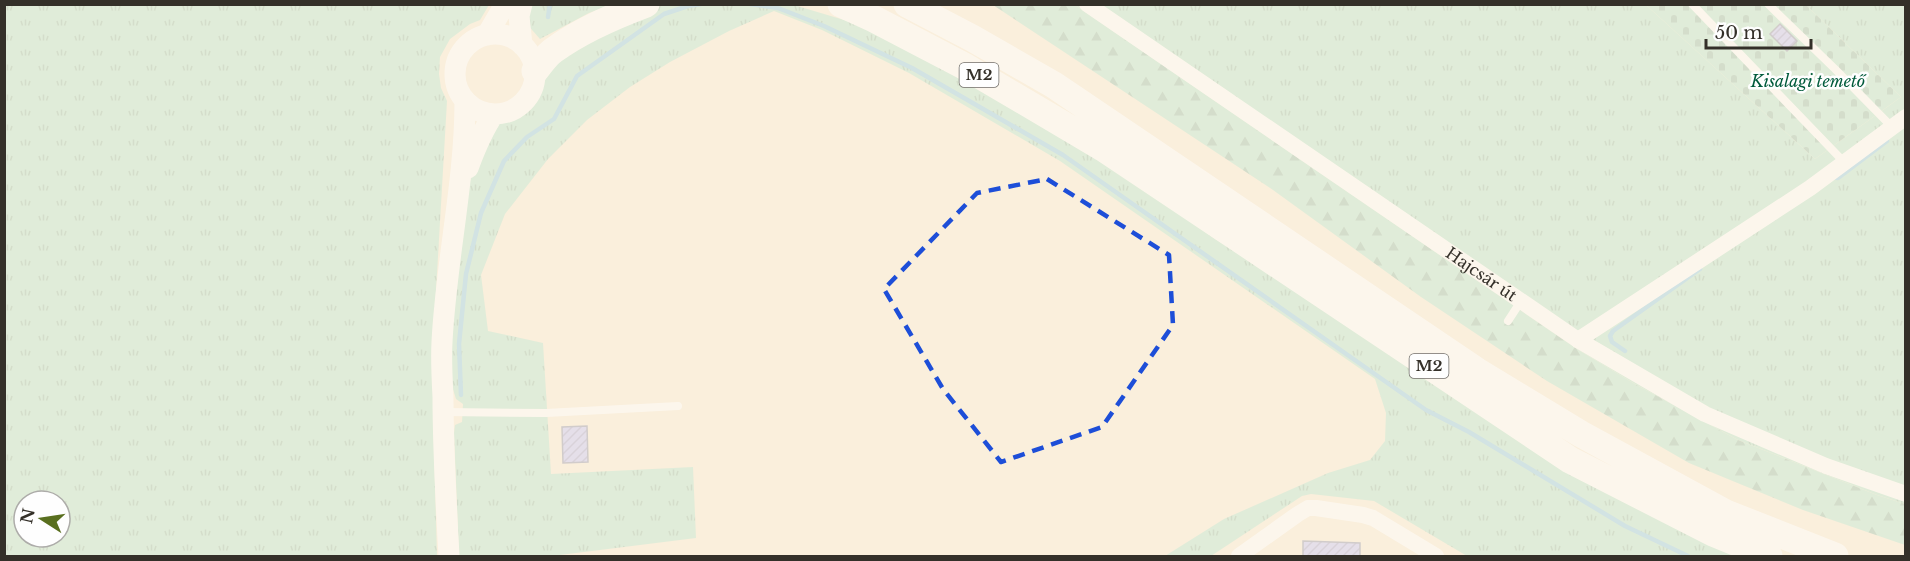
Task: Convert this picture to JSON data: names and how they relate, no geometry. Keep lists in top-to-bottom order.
{
  "streets": {
    "highway": ["M2"],
    "street": ["Hajcsár út"]
  },
  "parks": ["Kisalagi temető"],
  "scale_bar": "50 m",
  "north": "left"
}
